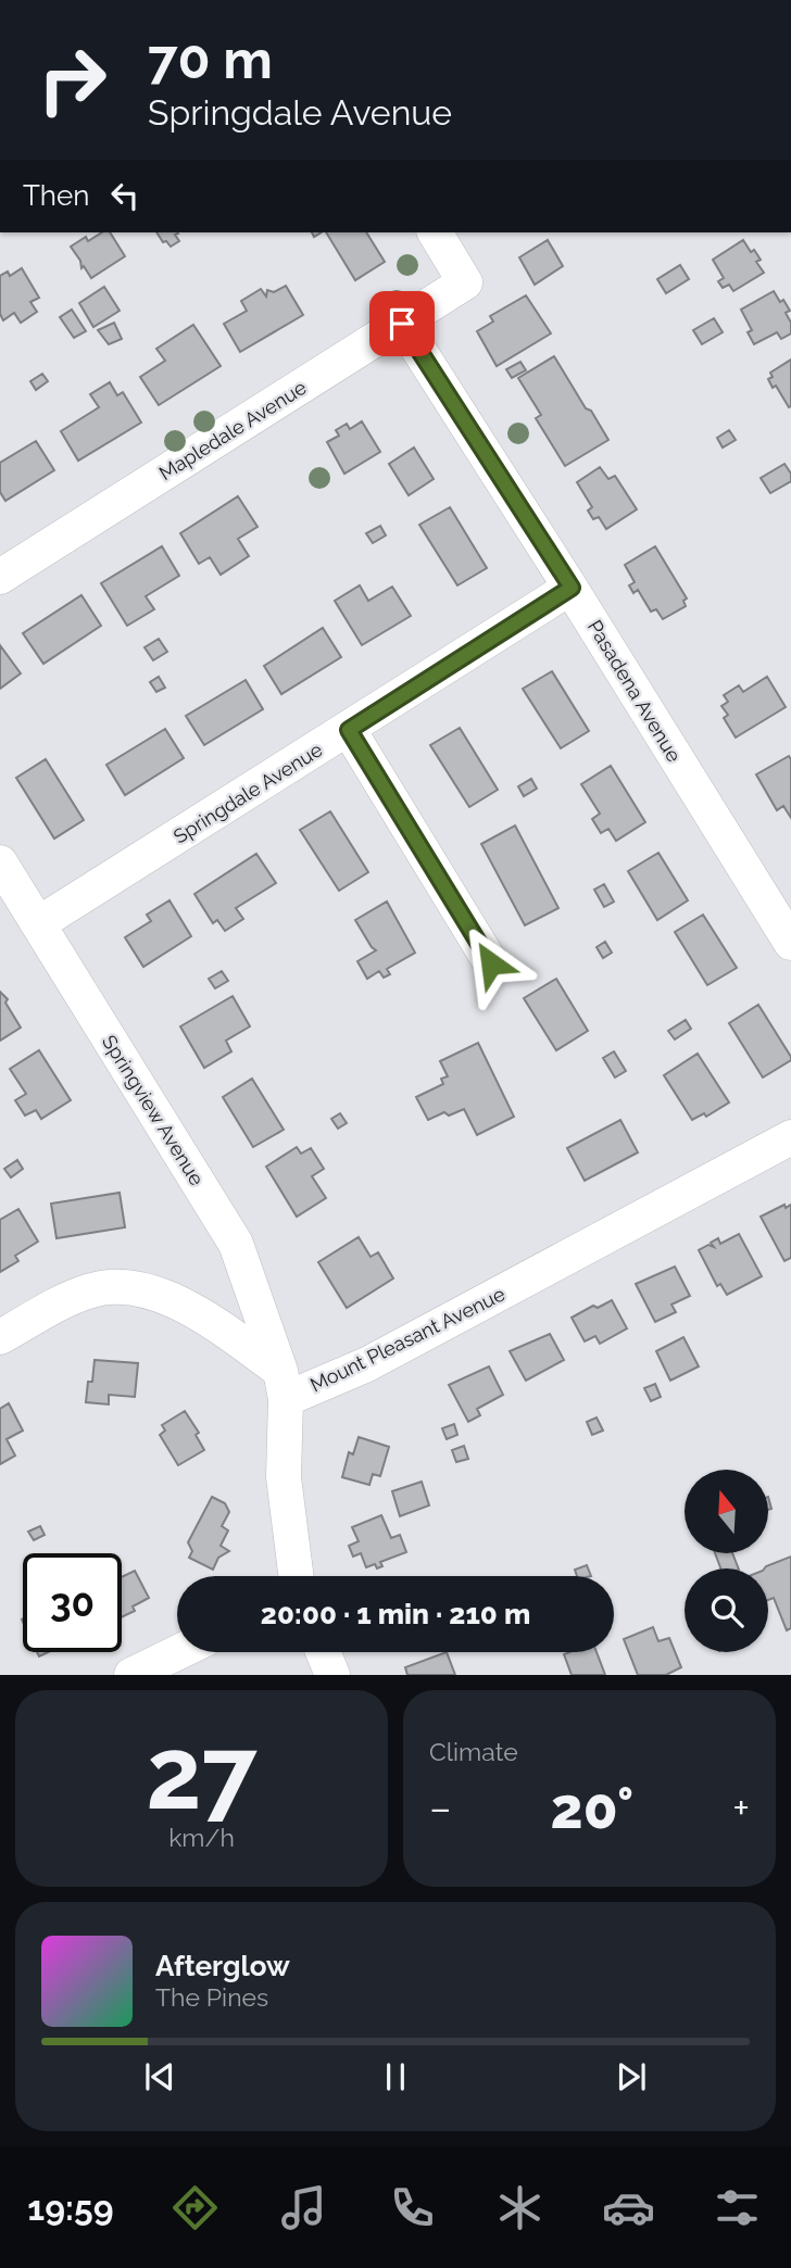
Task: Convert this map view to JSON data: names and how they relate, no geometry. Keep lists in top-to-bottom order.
{
  "streets": {
    "street": [
      "Mapledale Avenue",
      "Pasadena Avenue",
      "Springdale Avenue",
      "Springview Avenue",
      "Mount Pleasant Avenue"
    ]
  },
  "crossings": [
    ["Mapledale Avenue", "Pasadena Avenue"],
    ["Pasadena Avenue", "Springdale Avenue"],
    ["Springdale Avenue", "Springview Avenue"],
    ["Springview Avenue", "Mount Pleasant Avenue"]
  ],
  "north": "top",
  "page": {
    "turn": ["70 m", "Springdale Avenue"],
    "then": "Then",
    "limit": "30",
    "trip": "20:00 · 1 min · 210 m",
    "tile": [
      ["27", "km/h"],
      "Climate"
    ],
    "heat": ["−", "20°", "+"],
    "song": ["Afterglow", "The Pines"],
    "tabs": "19:59"
  }
}
